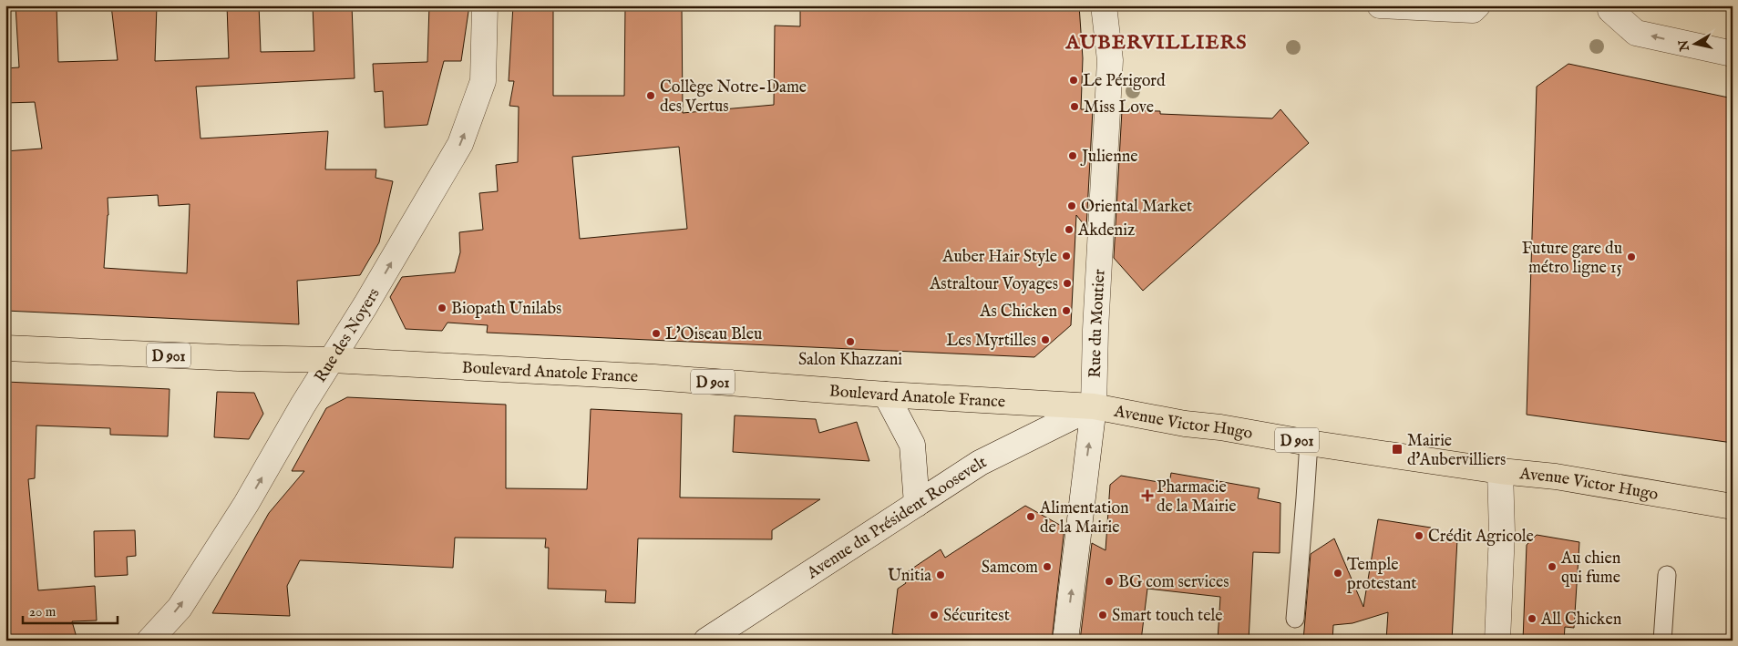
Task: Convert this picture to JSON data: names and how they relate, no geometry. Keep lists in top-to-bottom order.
{
  "streets": {
    "main road": ["D 901", "Boulevard Anatole France", "Avenue Victor Hugo"],
    "street": ["Rue du Moutier", "Rue des Noyers", "Avenue du Président Roosevelt"]
  },
  "crossings": [
    ["Rue du Moutier", "Boulevard Anatole France"],
    ["Rue du Moutier", "Avenue Victor Hugo"],
    ["Rue du Moutier", "Avenue du Président Roosevelt"],
    ["Rue des Noyers", "Boulevard Anatole France"],
    ["Boulevard Anatole France", "Avenue Victor Hugo"],
    ["Boulevard Anatole France", "Avenue du Président Roosevelt"],
    ["Avenue Victor Hugo", "Avenue du Président Roosevelt"]
  ],
  "one_way": ["Rue des Noyers"],
  "districts": ["AUBERVILLIERS"],
  "places": {
    "other": [
      "Le Périgord",
      "Collège Notre-Dame des Vertus",
      "Miss Love",
      "Julienne",
      "Oriental Market",
      "Akdeniz",
      "Auber Hair Style",
      "Future gare du métro ligne 15",
      "Astraltour Voyages",
      "Biopath Unilabs",
      "As Chicken",
      "L'Oiseau Bleu",
      "Les Myrtilles",
      "Salon Khazzani",
      "Alimentation de la Mairie",
      "Crédit Agricole",
      "Samcom",
      "Au chien qui fume",
      "Temple protestant",
      "Unitia",
      "BG com services",
      "Sécuritest",
      "Smart touch tele",
      "All Chicken"
    ],
    "transit": ["Mairie d'Aubervilliers"],
    "health": ["Pharmacie de la Mairie"]
  },
  "scale_bar": "20 m",
  "north": "left"
}
